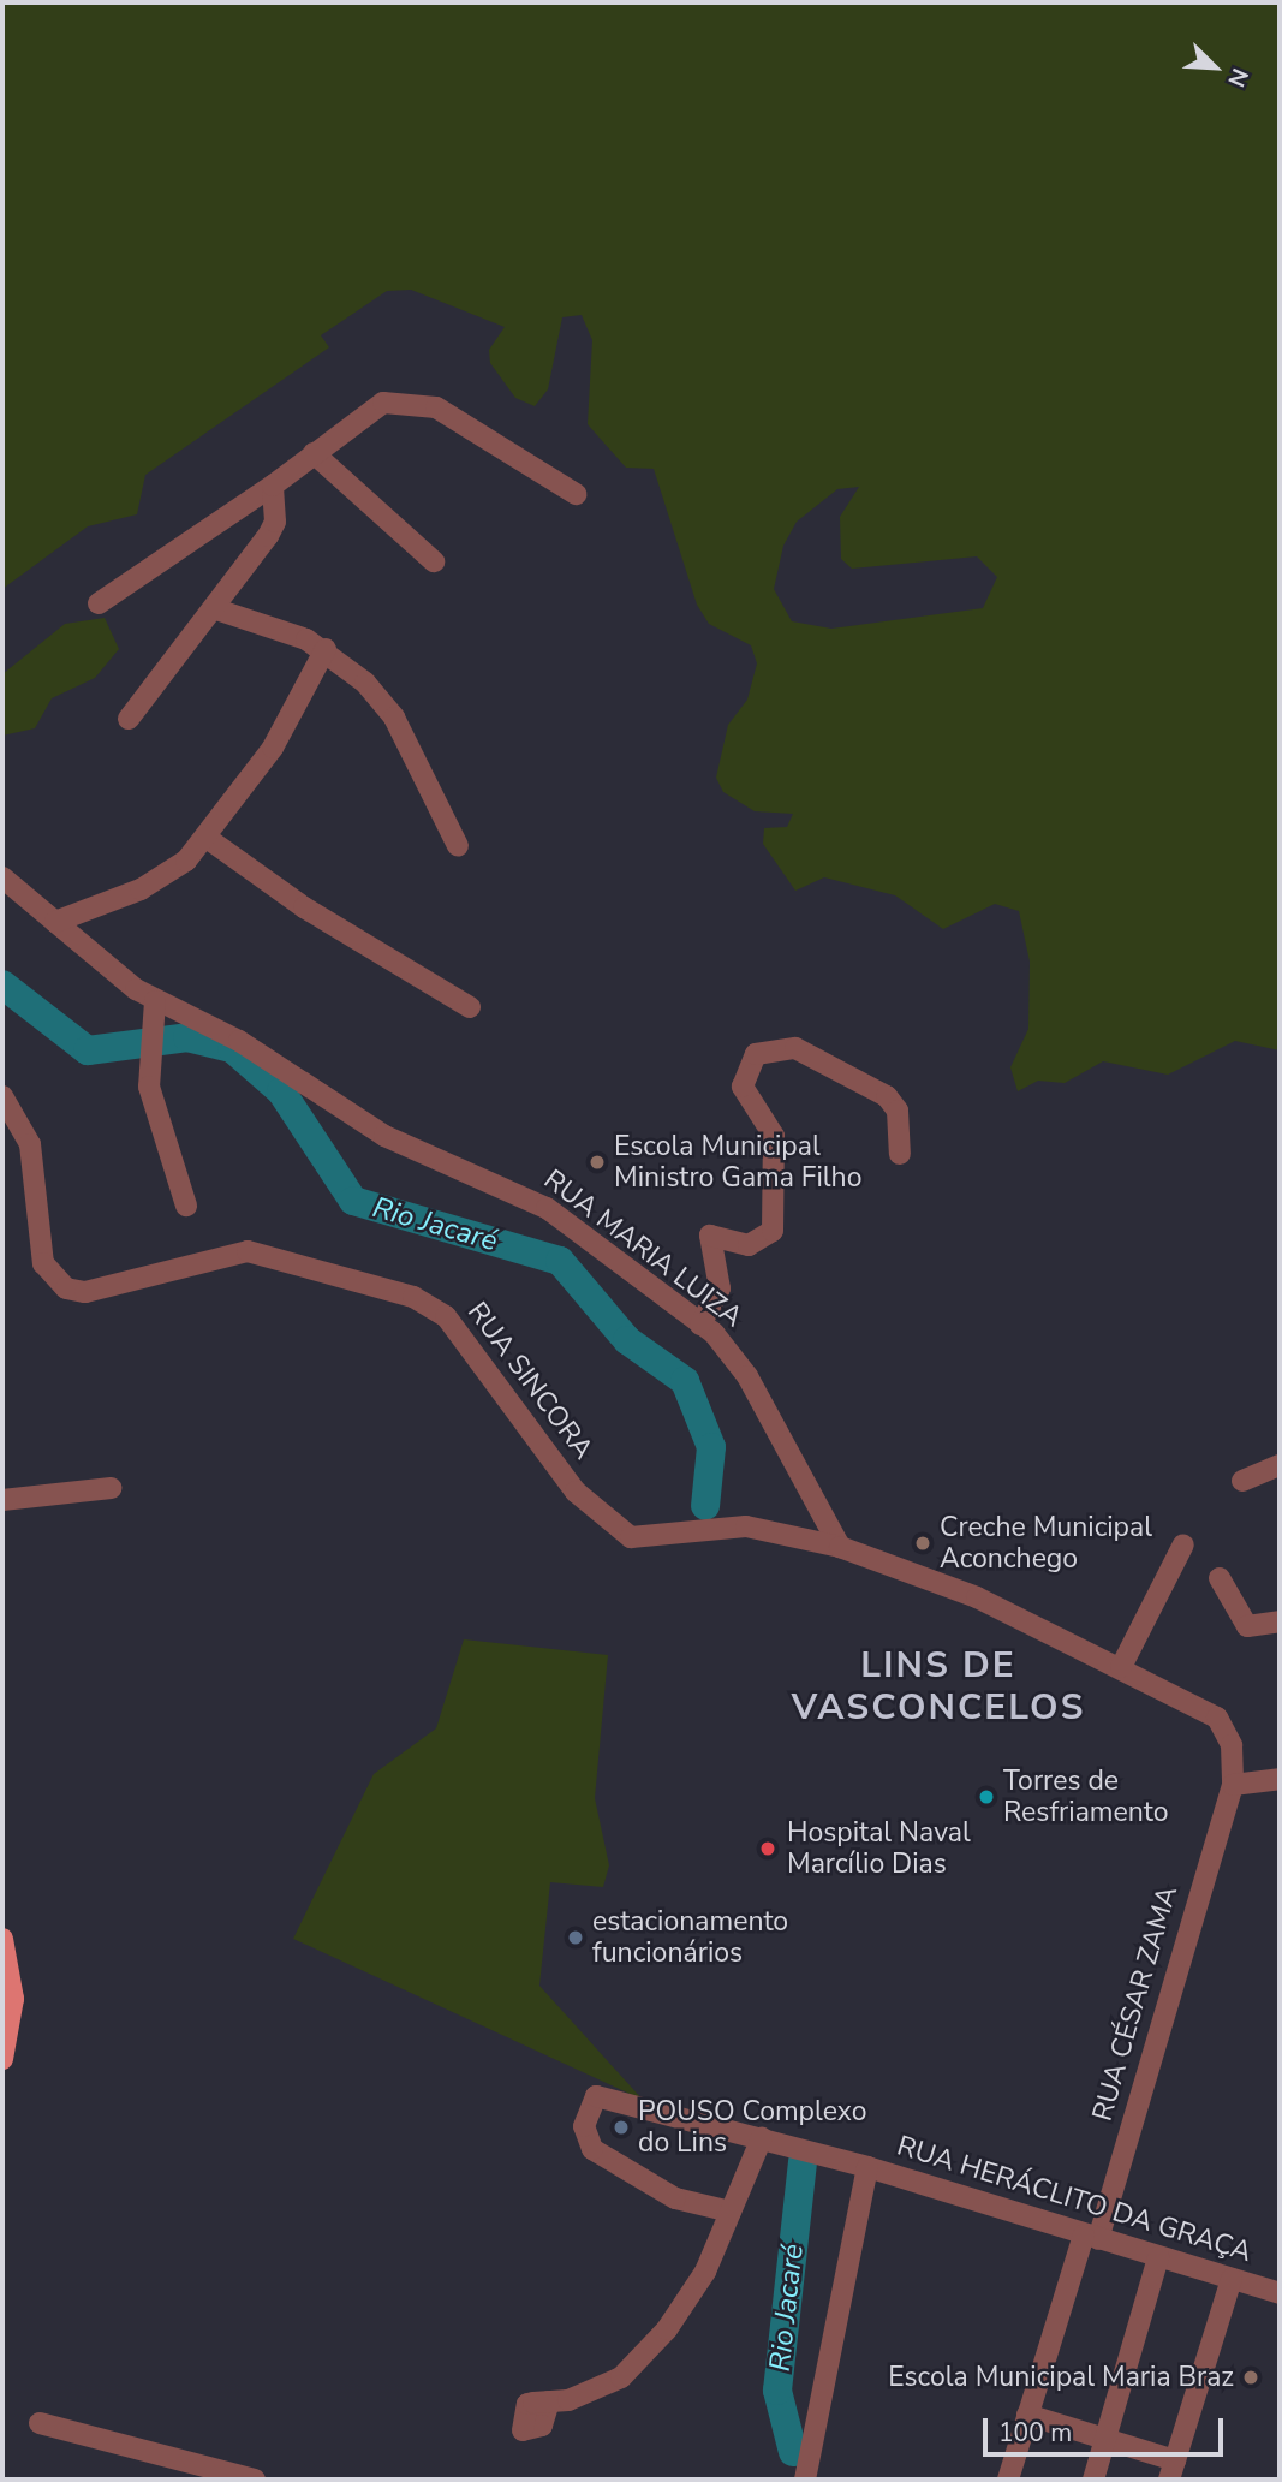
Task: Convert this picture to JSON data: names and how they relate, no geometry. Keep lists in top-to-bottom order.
{
  "streets": {
    "street": [
      "RUA MARIA LUIZA",
      "RUA SINCORA",
      "RUA CÉSAR ZAMA",
      "RUA HERÁCLITO DA GRAÇA"
    ]
  },
  "crossings": [
    ["RUA MARIA LUIZA", "RUA SINCORA"],
    ["RUA CÉSAR ZAMA", "RUA HERÁCLITO DA GRAÇA"]
  ],
  "districts": ["LINS DE VASCONCELOS"],
  "water": ["Rio Jacaré"],
  "places": [
    "Escola Municipal Ministro Gama Filho",
    "Creche Municipal Aconchego",
    "Torres de Resfriamento",
    "Hospital Naval Marcílio Dias",
    "estacionamento funcionários",
    "POUSO Complexo do Lins",
    "Escola Municipal Maria Braz"
  ],
  "scale_bar": "100 m",
  "north": "bottom right"
}
